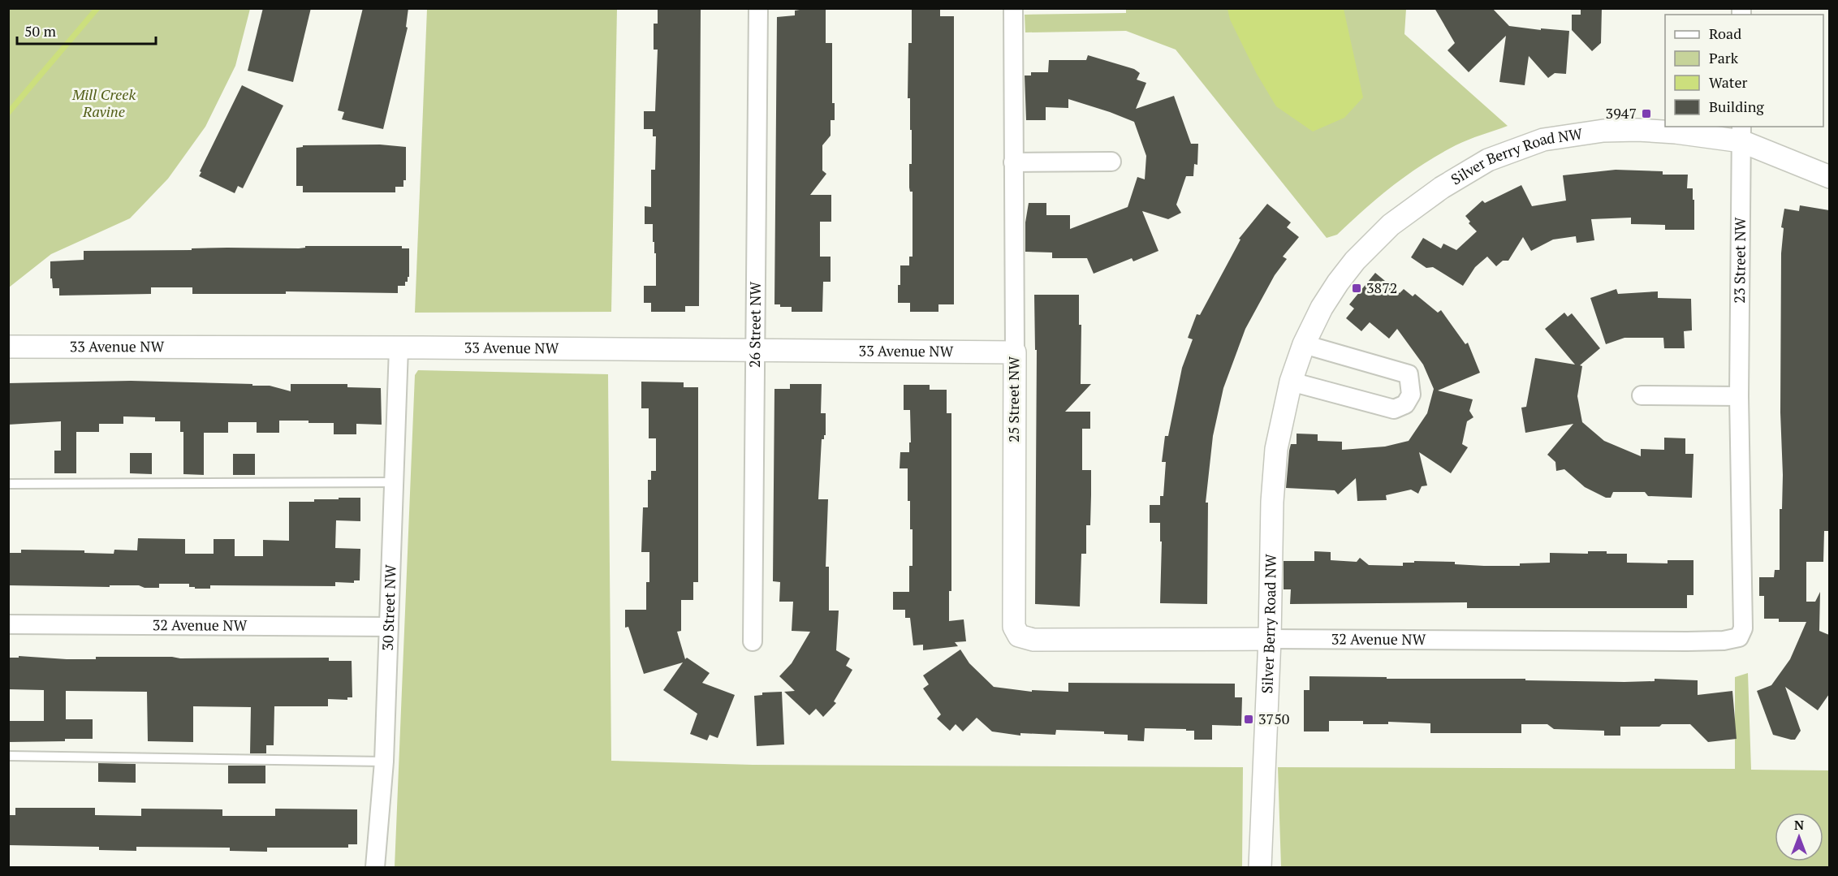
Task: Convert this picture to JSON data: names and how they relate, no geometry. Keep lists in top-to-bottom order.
{
  "streets": {
    "street": [
      "Silver Berry Road NW",
      "23 Street NW",
      "26 Street NW",
      "33 Avenue NW",
      "25 Street NW",
      "30 Street NW",
      "32 Avenue NW"
    ]
  },
  "crossings": [
    ["Silver Berry Road NW", "23 Street NW"],
    ["Silver Berry Road NW", "32 Avenue NW"],
    ["23 Street NW", "32 Avenue NW"],
    ["26 Street NW", "33 Avenue NW"],
    ["33 Avenue NW", "25 Street NW"],
    ["33 Avenue NW", "30 Street NW"],
    ["25 Street NW", "32 Avenue NW"],
    ["30 Street NW", "32 Avenue NW"]
  ],
  "parks": ["Mill Creek Ravine"],
  "places": {
    "transit": ["3947", "3872", "3750"]
  },
  "legend": [
    "Road",
    "Park",
    "Water",
    "Building"
  ],
  "scale_bar": "50 m",
  "north": "top"
}
